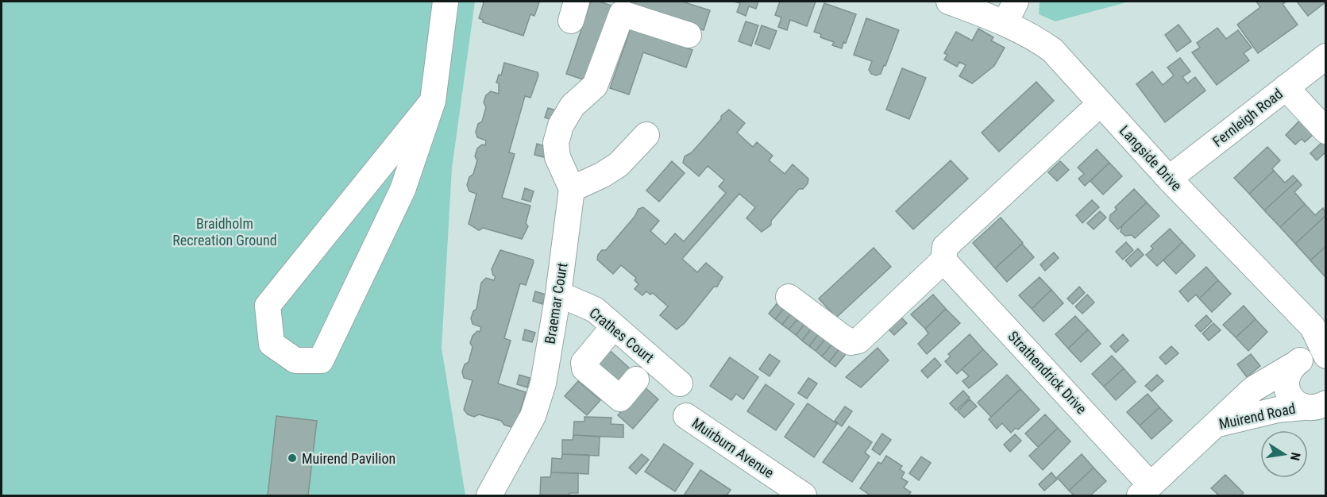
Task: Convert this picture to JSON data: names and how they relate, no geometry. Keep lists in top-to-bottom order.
{
  "streets": {
    "street": [
      "Fernleigh Road",
      "Langside Drive",
      "Braemar Court",
      "Crathes Court",
      "Strathendrick Drive",
      "Muirend Road",
      "Muirburn Avenue"
    ]
  },
  "crossings": [
    ["Fernleigh Road", "Langside Drive"],
    ["Langside Drive", "Muirend Road"],
    ["Braemar Court", "Crathes Court"],
    ["Strathendrick Drive", "Muirend Road"]
  ],
  "parks": ["Braidholm Recreation Ground"],
  "places": ["Muirend Pavilion"],
  "north": "right"
}
